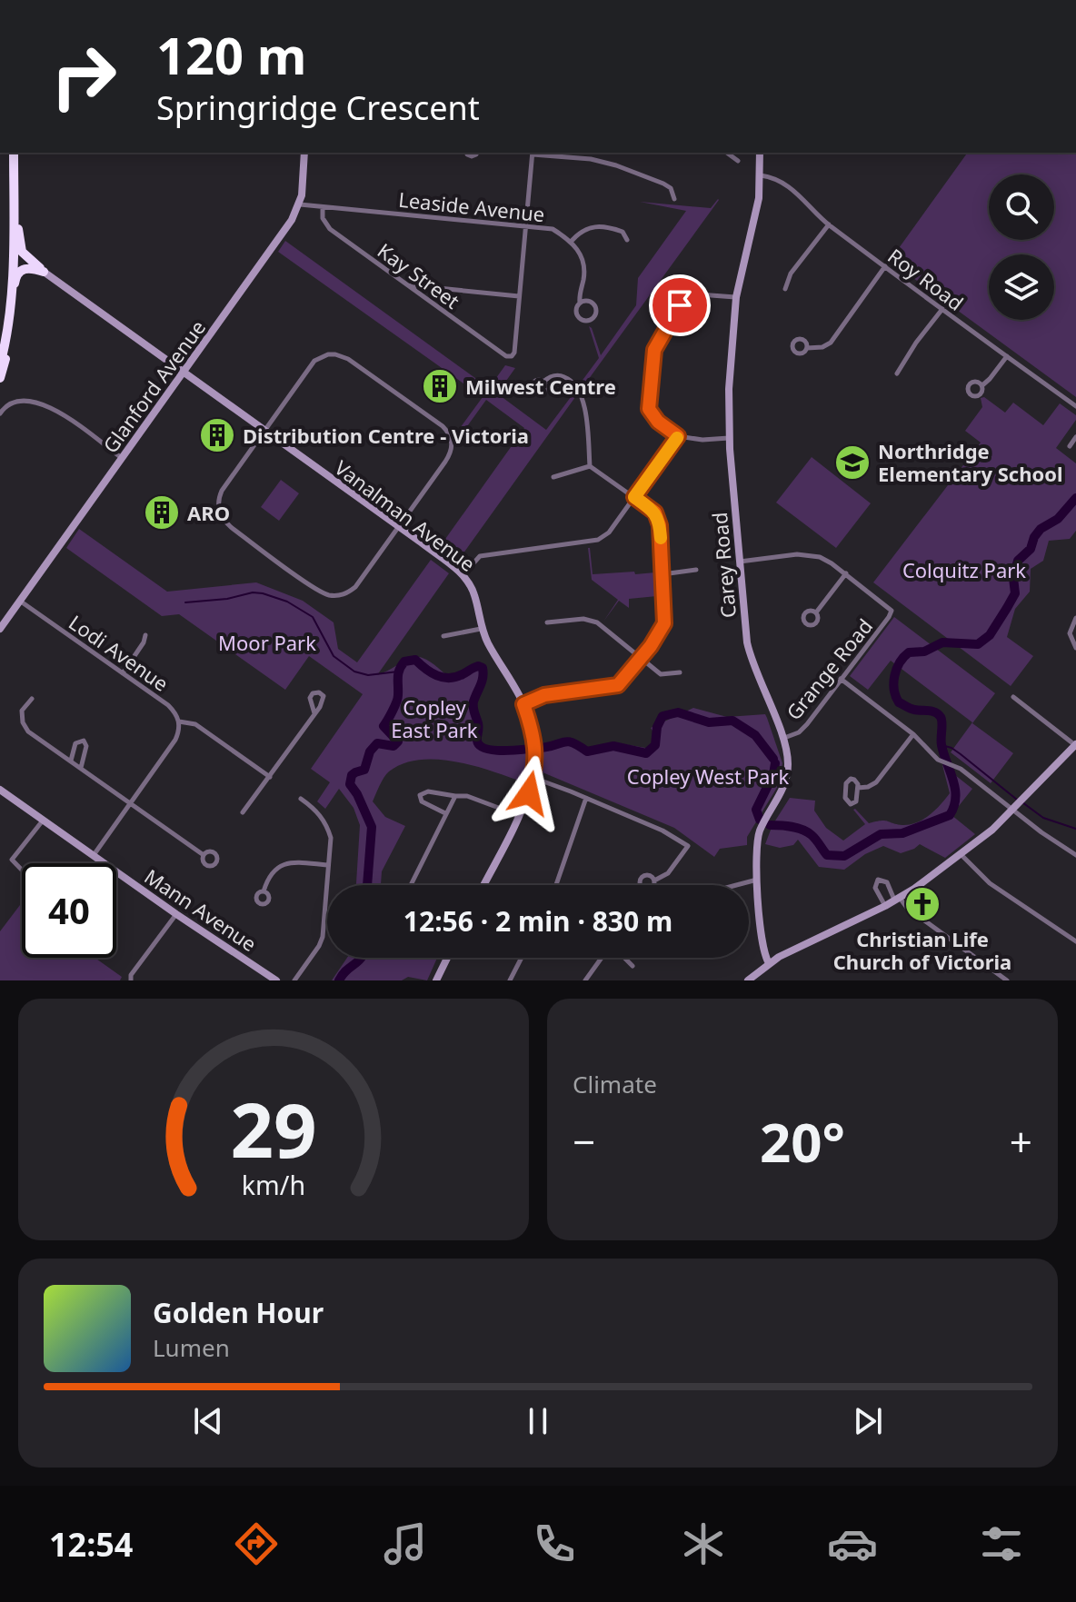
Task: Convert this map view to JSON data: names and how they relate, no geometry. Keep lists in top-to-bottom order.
{
  "streets": {
    "street": [
      "Leaside Avenue",
      "Kay Street",
      "Roy Road",
      "Glanford Avenue",
      "Vanalman Avenue",
      "Carey Road",
      "Lodi Avenue",
      "Grange Road",
      "Mann Avenue"
    ]
  },
  "crossings": [
    ["Leaside Avenue", "Kay Street"],
    ["Leaside Avenue", "Glanford Avenue"],
    ["Roy Road", "Carey Road"],
    ["Glanford Avenue", "Vanalman Avenue"],
    ["Glanford Avenue", "Lodi Avenue"],
    ["Carey Road", "Grange Road"]
  ],
  "parks": [
    "Colquitz Park",
    "Moor Park",
    "Copley East Park",
    "Copley West Park"
  ],
  "places": {
    "building": ["Milwest Centre", "Distribution Centre - Victoria", "ARO"],
    "school or university": ["Northridge Elementary School"],
    "church": ["Christian Life Church of Victoria"]
  },
  "page": {
    "turn": ["120 m", "Springridge Crescent"],
    "limit": "40",
    "trip": "12:56 · 2 min · 830 m",
    "tile": "Climate",
    "heat": ["−", "20°", "+"],
    "song": ["Golden Hour", "Lumen"],
    "tabs": "12:54",
    "gauge": ["29", "km/h"]
  }
}
